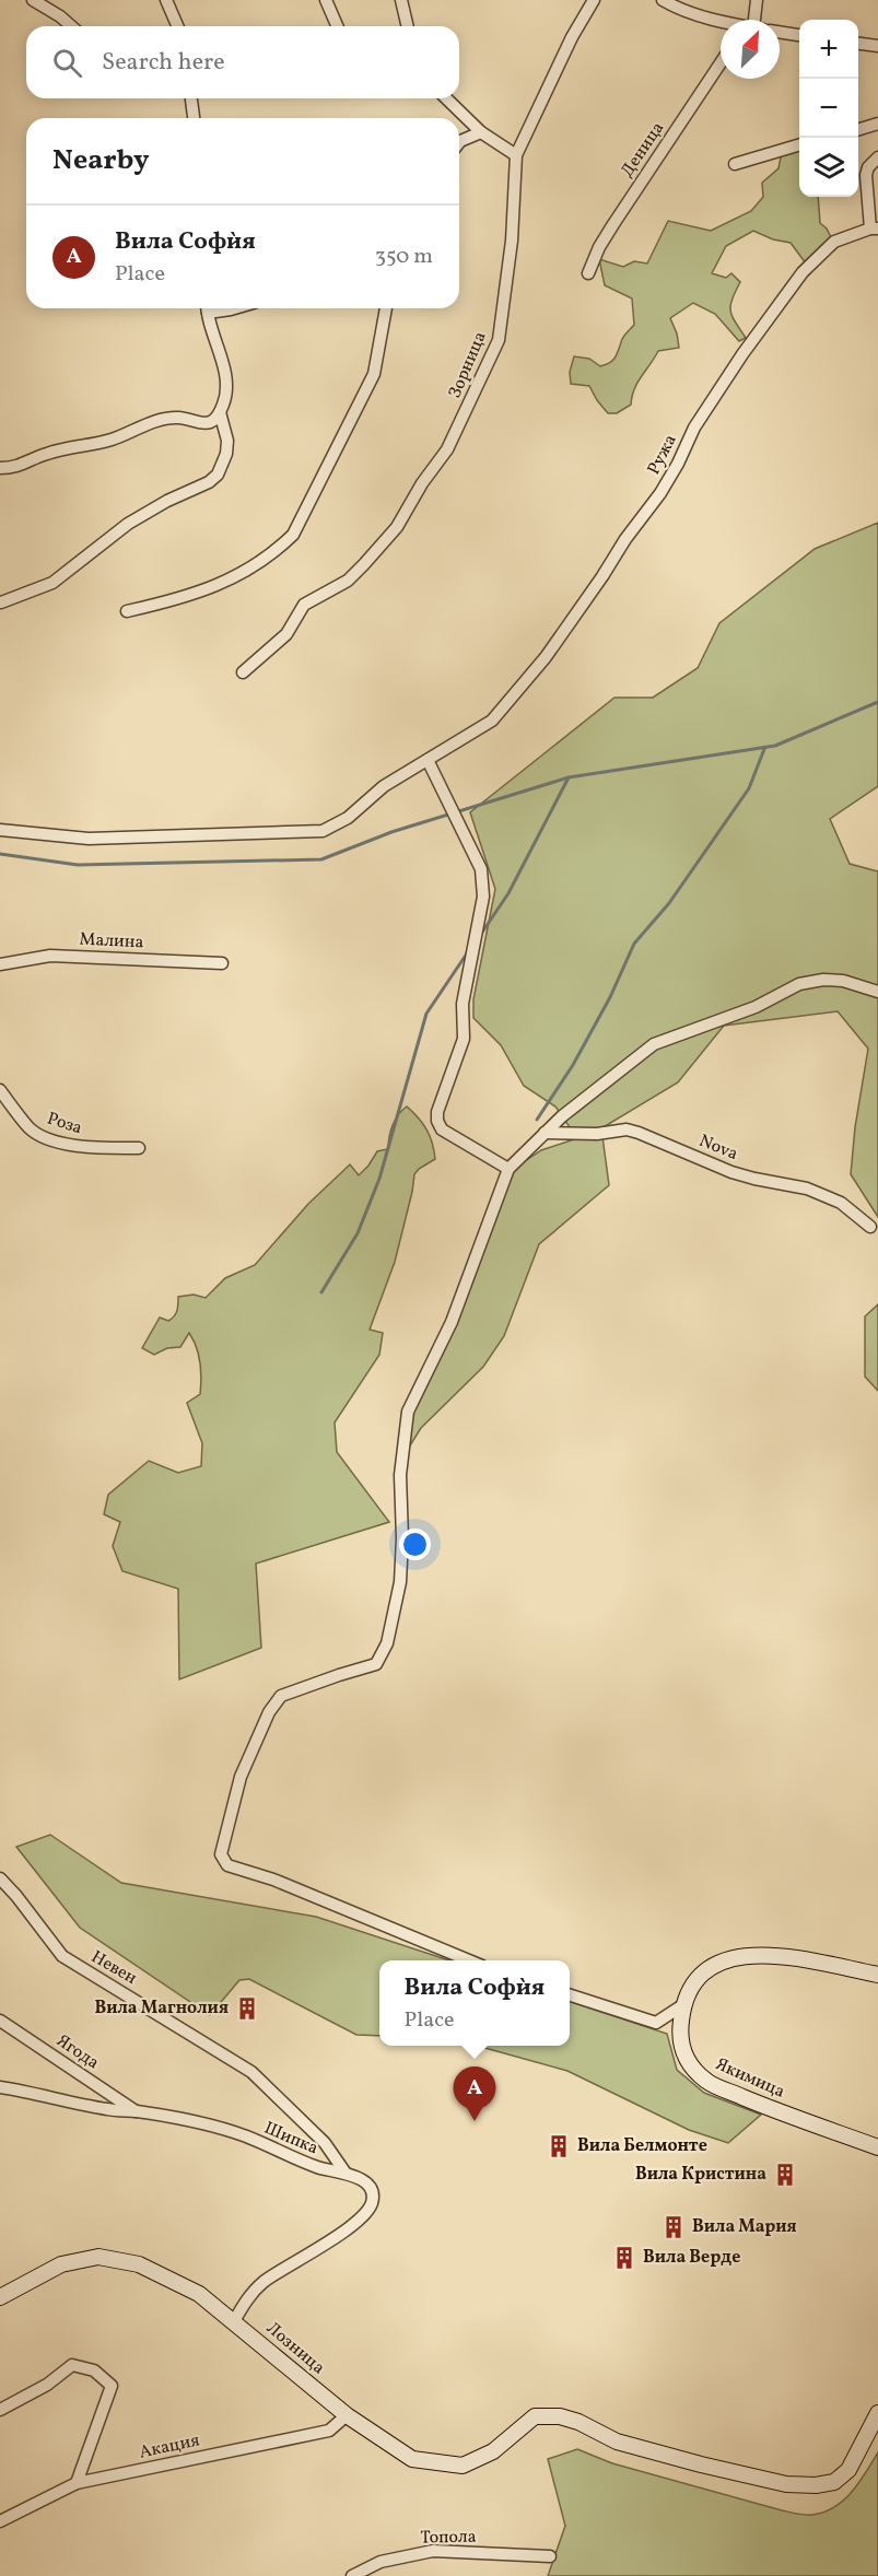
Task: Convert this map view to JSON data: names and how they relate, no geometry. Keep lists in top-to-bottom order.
{
  "streets": {
    "street": [
      "Деница",
      "Зорница",
      "Ружа",
      "Малина",
      "Роза",
      "Nova",
      "Невен",
      "Ягода",
      "Якимица",
      "Шипка",
      "Лозница",
      "Акация",
      "Топола"
    ]
  },
  "crossings": [
    ["Невен", "Шипка"],
    ["Ягода", "Шипка"],
    ["Шипка", "Лозница"],
    ["Лозница", "Акация"]
  ],
  "places": {
    "building": [
      "Вила Магнолия",
      "Вила Белмонте",
      "Вила Кристина",
      "Вила Мария",
      "Вила Верде"
    ]
  },
  "north": "top right",
  "page": {
    "map_buttons": ["+", "−"],
    "search": "Search here",
    "heading": "Nearby",
    "list": [
      {
        "mark": "A",
        "name": "Вила Софѝя",
        "note": "Place",
        "value": "350 m"
      }
    ],
    "popup": ["Вила Софѝя", "Place"],
    "pins": "A"
  }
}
